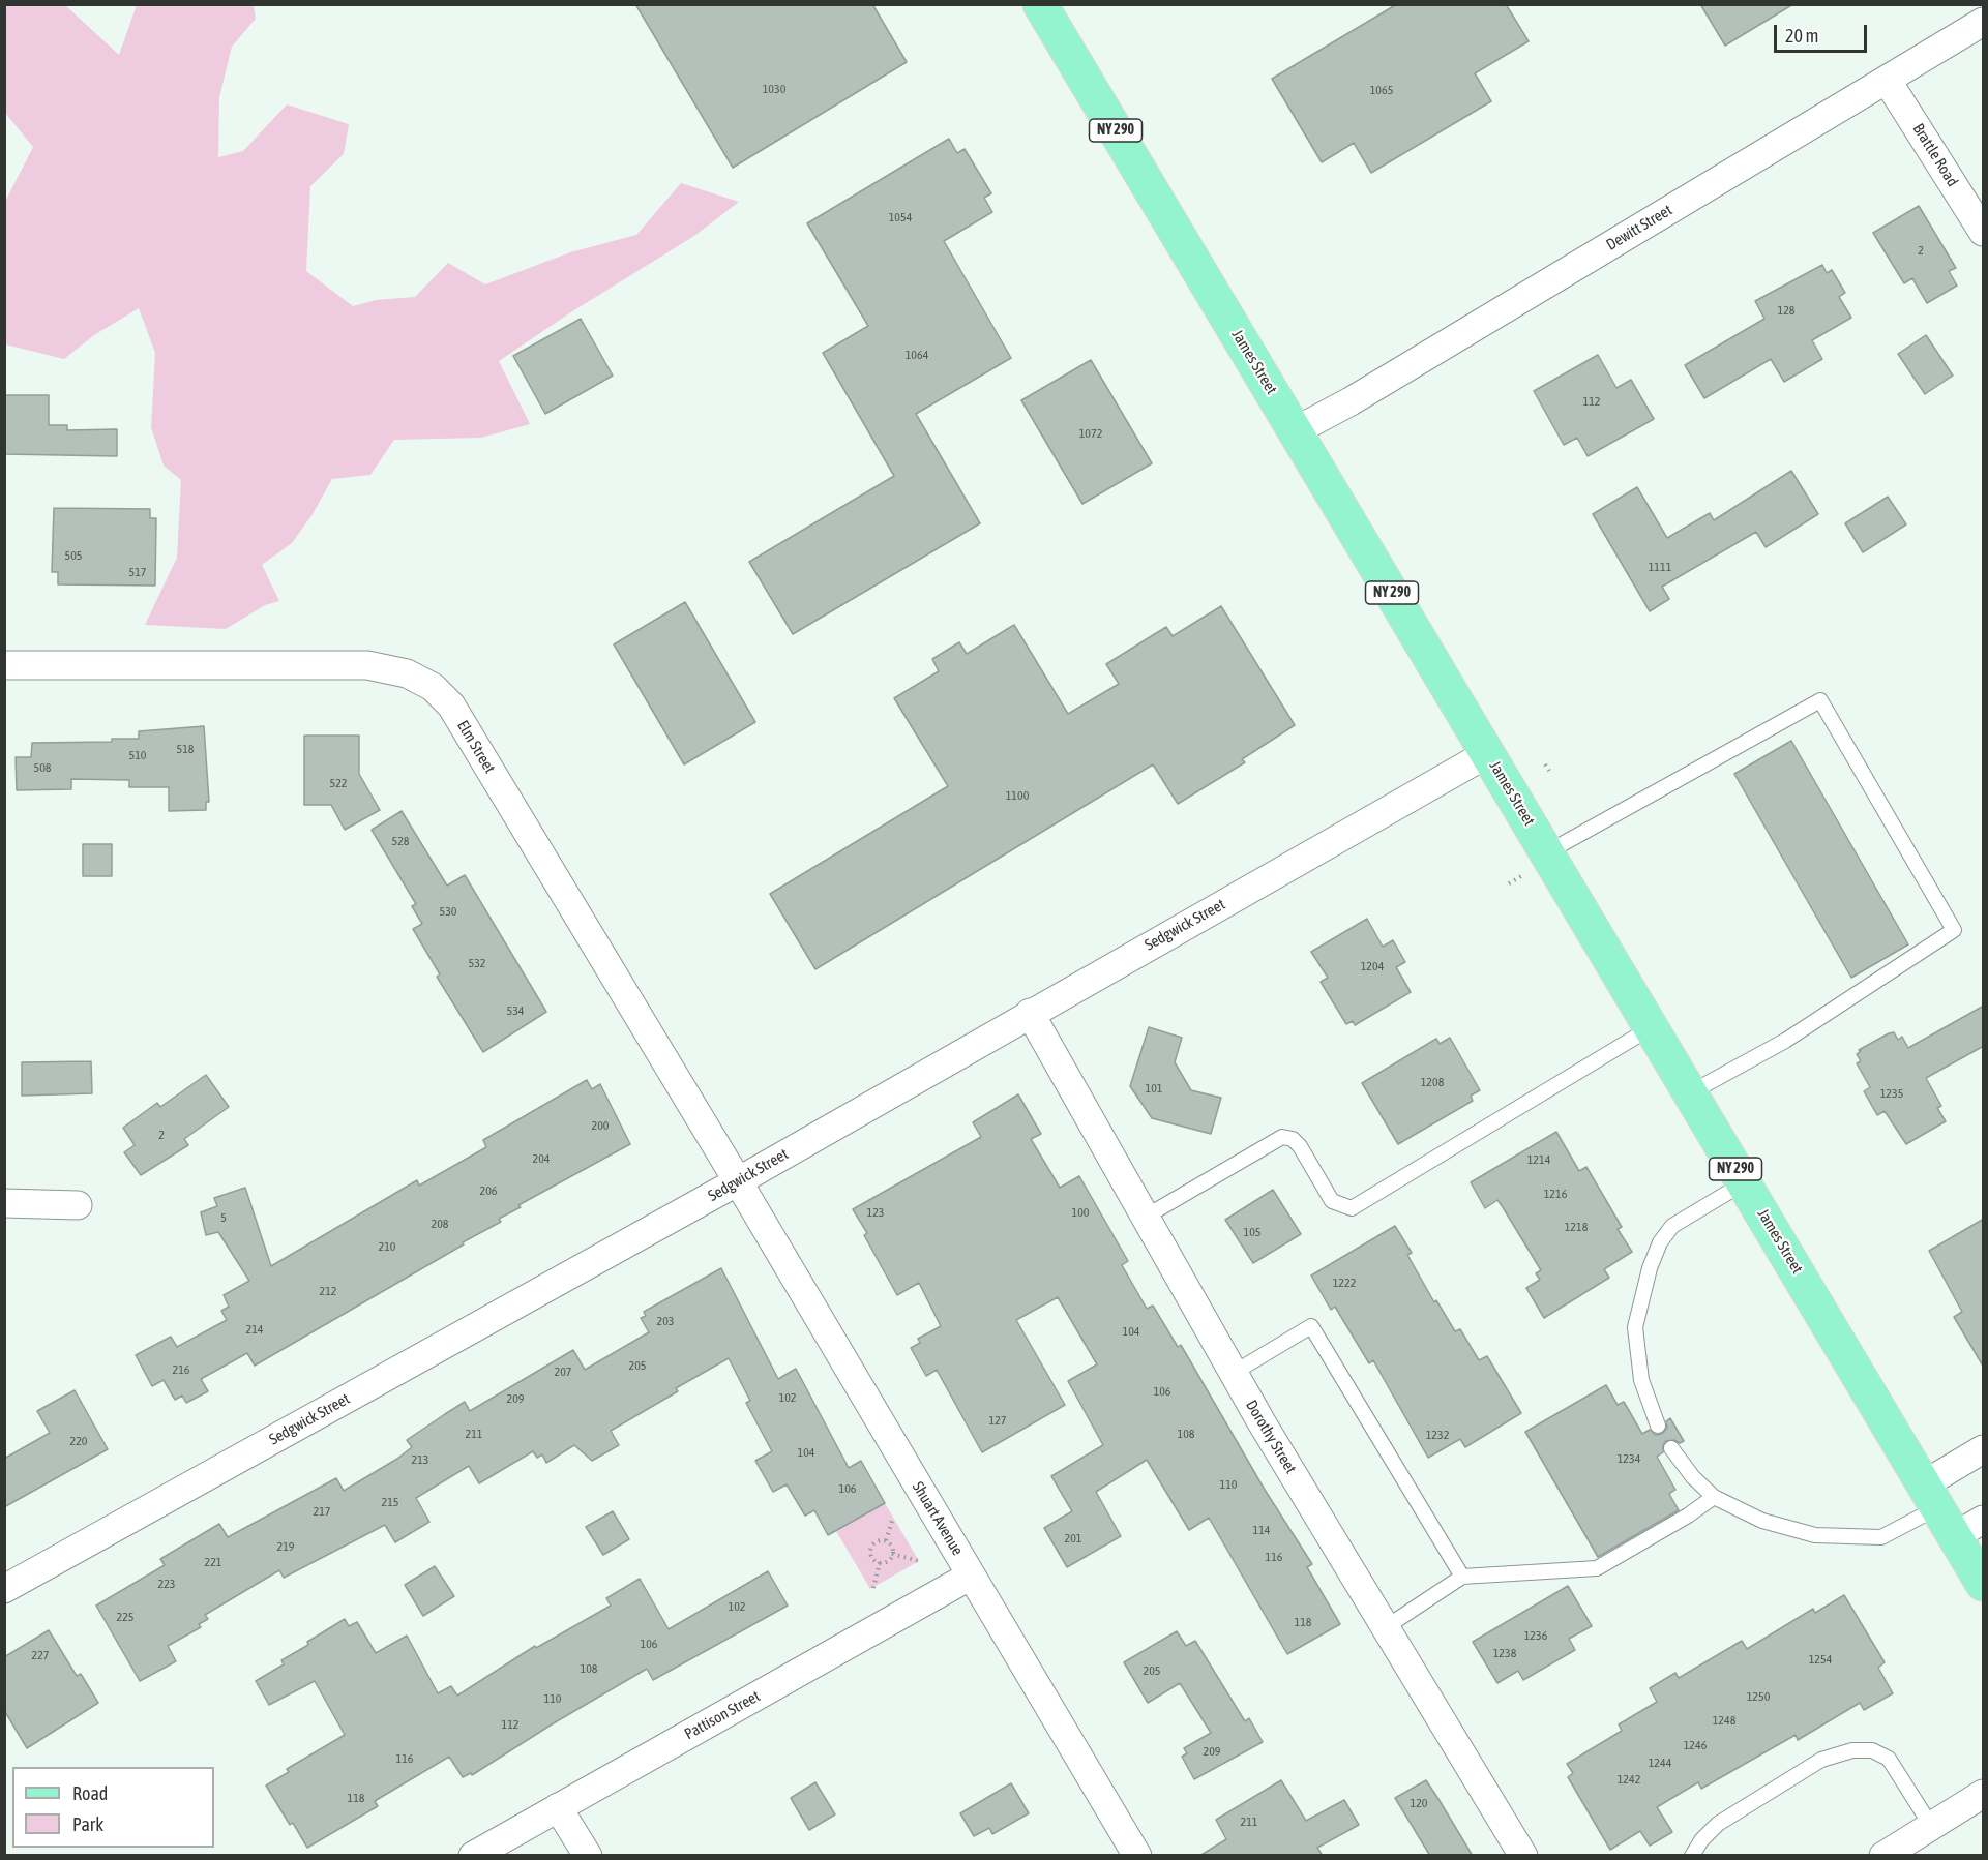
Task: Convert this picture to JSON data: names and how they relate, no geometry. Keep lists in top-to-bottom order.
{
  "streets": {
    "main road": ["NY 290", "James Street"],
    "street": [
      "Brattle Road",
      "Dewitt Street",
      "Elm Street",
      "Sedgwick Street",
      "Dorothy Street",
      "Shuart Avenue",
      "Pattison Street"
    ]
  },
  "crossings": [
    ["Brattle Road", "Dewitt Street"],
    ["Dewitt Street", "James Street"],
    ["James Street", "Sedgwick Street"],
    ["Elm Street", "Sedgwick Street"],
    ["Elm Street", "Shuart Avenue"],
    ["Sedgwick Street", "Dorothy Street"],
    ["Sedgwick Street", "Shuart Avenue"],
    ["Shuart Avenue", "Pattison Street"]
  ],
  "house_numbers": [
    "1030",
    "1065",
    "1054",
    "2",
    "128",
    "1064",
    "112",
    "1072",
    "505",
    "1111",
    "517",
    "518",
    "510",
    "508",
    "522",
    "1100",
    "528",
    "530",
    "532",
    "1204",
    "534",
    "1208",
    "101",
    "1235",
    "200",
    "2",
    "204",
    "1214",
    "206",
    "1216",
    "123",
    "100",
    "5",
    "208",
    "1218",
    "105",
    "210",
    "1222",
    "212",
    "203",
    "214",
    "104",
    "205",
    "216",
    "207",
    "106",
    "102",
    "209",
    "127",
    "211",
    "108",
    "1232",
    "220",
    "104",
    "1234",
    "213",
    "110",
    "106",
    "215",
    "217",
    "114",
    "201",
    "219",
    "116",
    "221",
    "223",
    "102",
    "225",
    "118",
    "1236",
    "106",
    "1238",
    "227",
    "1254",
    "108",
    "205",
    "1250",
    "110",
    "1248",
    "112",
    "1246",
    "209",
    "116",
    "1244",
    "1242",
    "118",
    "120",
    "211"
  ],
  "legend": ["Road", "Park"],
  "scale_bar": "20 m"
}
